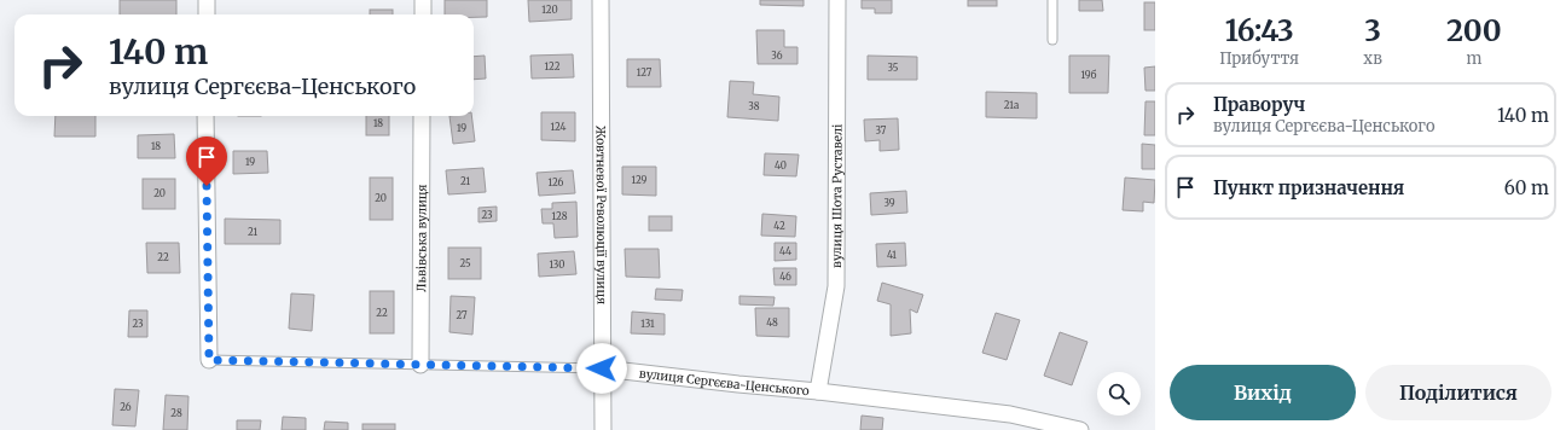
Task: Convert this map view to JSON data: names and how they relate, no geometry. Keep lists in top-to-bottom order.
{
  "streets": {
    "street": [
      "вулиця Шота Руставелі",
      "Жовтневої Революції вулиця",
      "Львівська вулиця",
      "вулиця Сергєєва-Ценського"
    ]
  },
  "crossings": [
    ["вулиця Шота Руставелі", "вулиця Сергєєва-Ценського"],
    ["Жовтневої Революції вулиця", "вулиця Сергєєва-Ценського"],
    ["Львівська вулиця", "вулиця Сергєєва-Ценського"]
  ],
  "house_numbers": [
    "120",
    "36",
    "122",
    "35",
    "127",
    "19б",
    "21а",
    "38",
    "18",
    "124",
    "19",
    "37",
    "18",
    "19",
    "40",
    "129",
    "21",
    "126",
    "20",
    "20",
    "39",
    "23",
    "128",
    "42",
    "21",
    "44",
    "41",
    "22",
    "25",
    "130",
    "46",
    "22",
    "27",
    "48",
    "23",
    "131",
    "26",
    "28"
  ],
  "page": {
    "eta": [
      "16:43",
      "Прибуття",
      "3",
      "хв",
      "200",
      "m"
    ],
    "turn": ["140 m", "вулиця Сергєєва-Ценського"],
    "list": [
      {
        "name": "Праворуч",
        "note": "вулиця Сергєєва-Ценського",
        "value": "140 m"
      },
      {
        "name": "Пункт призначення",
        "value": "60 m"
      }
    ],
    "buttons": ["Вихід", "Поділитися"]
  }
}
